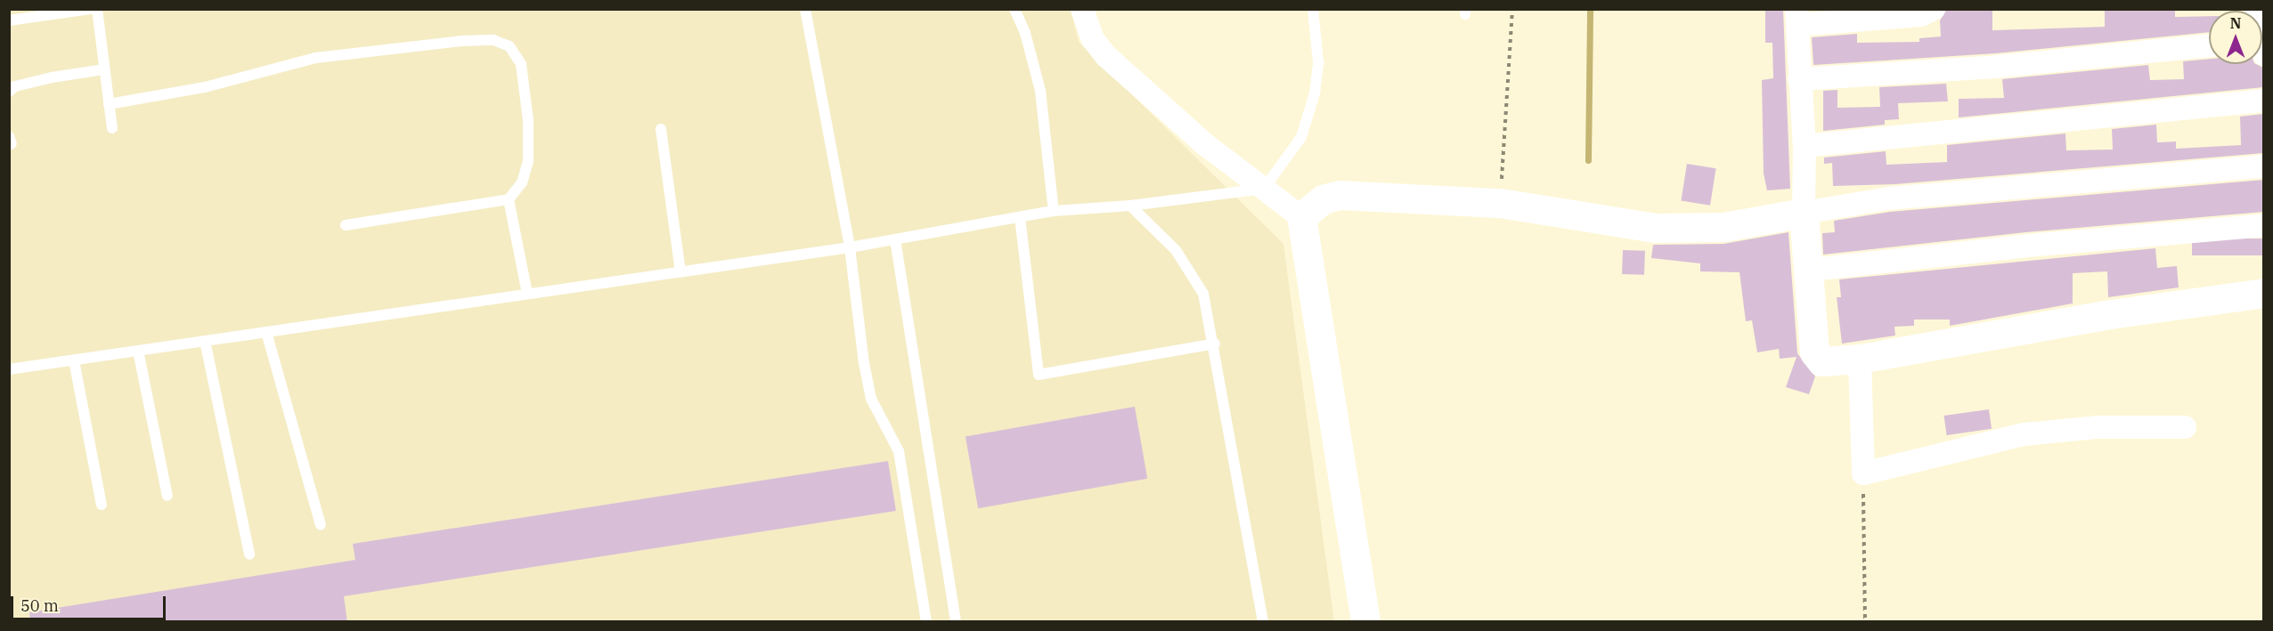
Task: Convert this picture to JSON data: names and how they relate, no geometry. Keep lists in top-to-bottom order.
{
  "scale_bar": "50 m",
  "north": "top"
}
